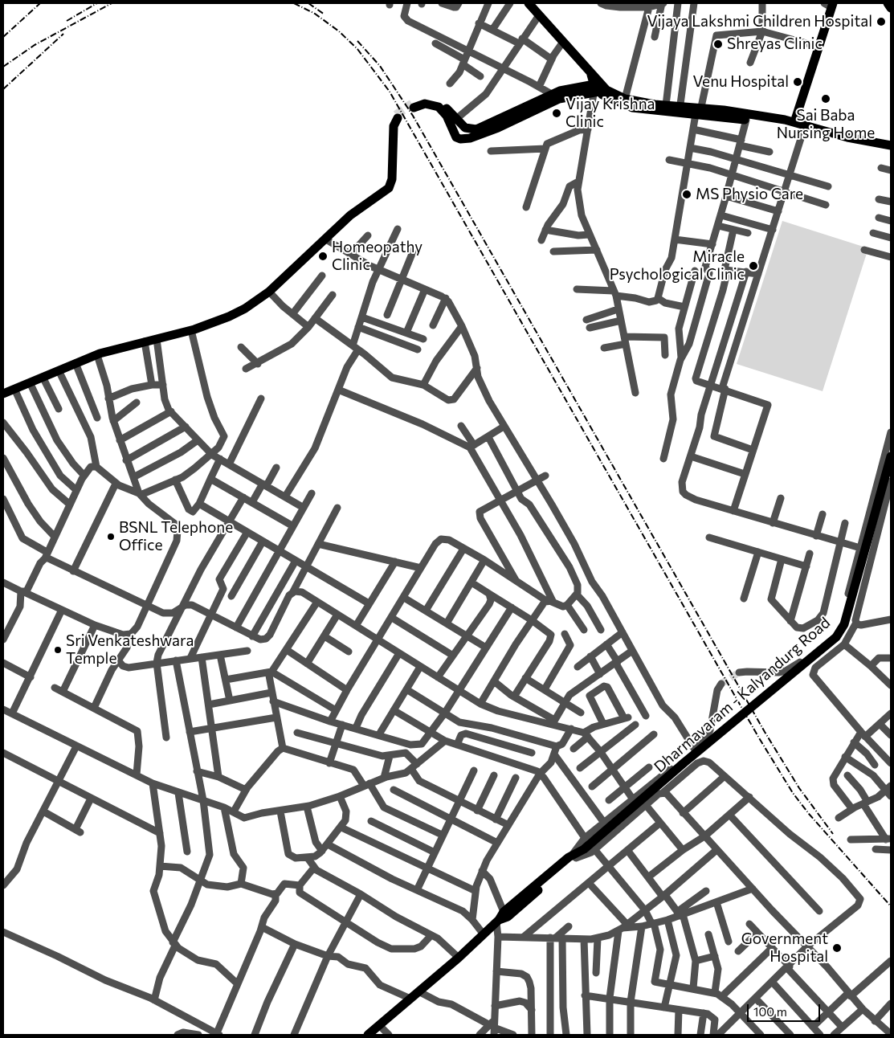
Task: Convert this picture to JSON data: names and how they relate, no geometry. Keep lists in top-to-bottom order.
{
  "streets": {
    "main road": ["Dharmavaram - Kalyandurg Road"]
  },
  "places": [
    "Vijaya Lakshmi Children Hospital",
    "Shreyas Clinic",
    "Venu Hospital",
    "Sai Baba Nursing Home",
    "Vijay Krishna Clinic",
    "MS Physio Care",
    "Homeopathy Clinic",
    "Miracle Psychological Clinic",
    "BSNL Telephone Office",
    "Sri Venkateshwara Temple",
    "Government Hospital"
  ],
  "scale_bar": "100 m"
}
